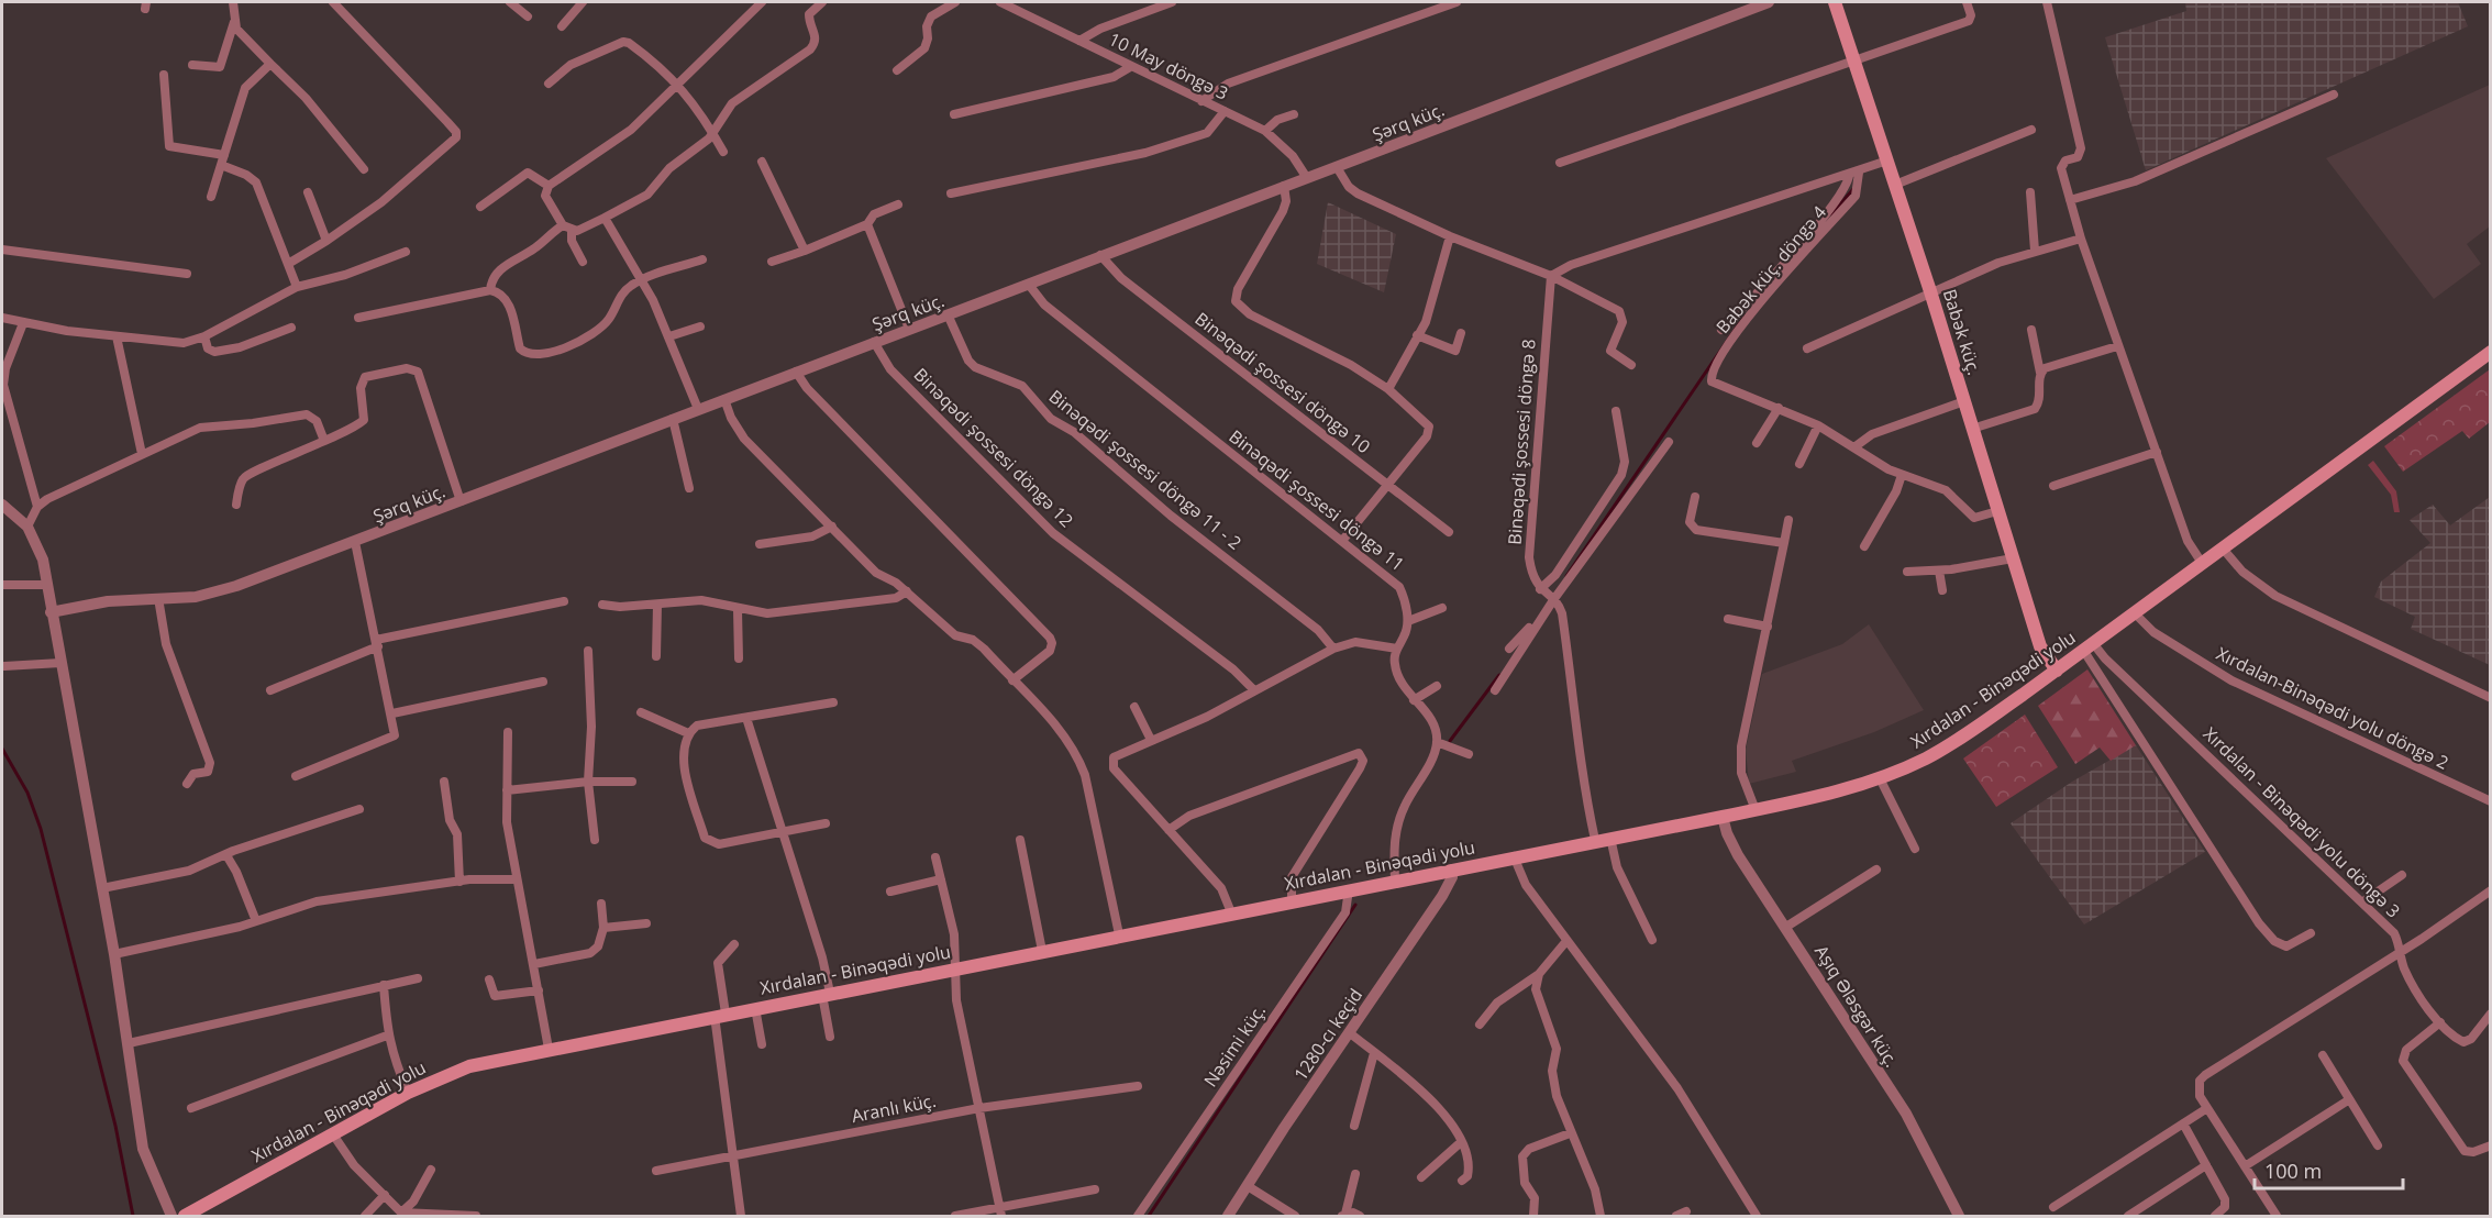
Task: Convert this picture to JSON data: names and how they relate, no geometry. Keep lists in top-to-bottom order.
{
  "streets": {
    "main road": ["Babək küç.", "Xırdalan - Binəqədi yolu"],
    "street": [
      "10 May döngə 3",
      "Şərq küç.",
      "Babək küç. döngə 4",
      "Binəqədi şossesi döngə 10",
      "Binəqədi şossesi döngə 8",
      "Binəqədi şossesi döngə 12",
      "Binəqədi şossesi döngə 11 - 2",
      "Binəqədi şossesi döngə 11",
      "Xırdalan-Binəqədi yolu döngə 2",
      "Xırdalan - Binəqədi yolu döngə 3",
      "Aşıq Ələsgər küç.",
      "1280-cı keçid",
      "Nəsimi küç.",
      "Aranlı küç."
    ]
  },
  "crossings": [
    ["10 May döngə 3", "Şərq küç."],
    ["Şərq küç.", "Binəqədi şossesi döngə 10"],
    ["Şərq küç.", "Binəqədi şossesi döngə 12"],
    ["Şərq küç.", "Binəqədi şossesi döngə 11 - 2"],
    ["Şərq küç.", "Binəqədi şossesi döngə 11"],
    ["Babək küç. döngə 4", "Babək küç."],
    ["Babək küç.", "Xırdalan - Binəqədi yolu"],
    ["Xırdalan - Binəqədi yolu", "Xırdalan-Binəqədi yolu döngə 2"],
    ["Xırdalan - Binəqədi yolu", "Xırdalan - Binəqədi yolu döngə 3"],
    ["Xırdalan - Binəqədi yolu", "Aşıq Ələsgər küç."],
    ["Xırdalan - Binəqədi yolu", "1280-cı keçid"],
    ["Xırdalan - Binəqədi yolu", "Nəsimi küç."]
  ],
  "scale_bar": "100 m"
}
